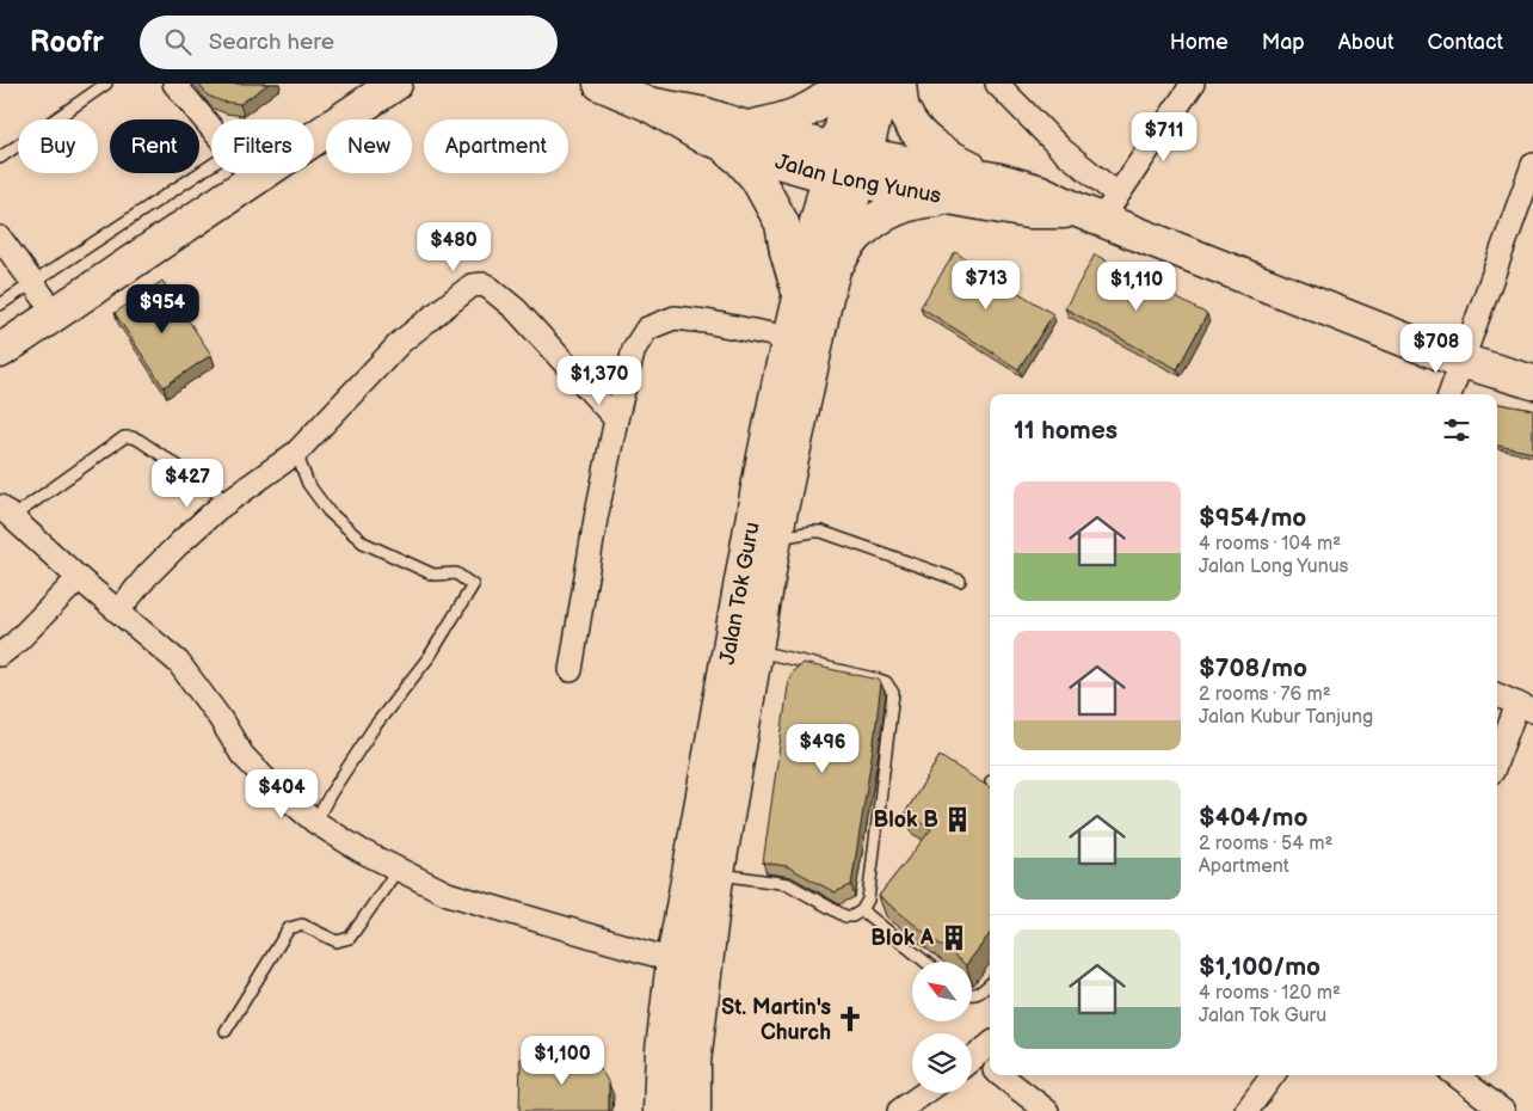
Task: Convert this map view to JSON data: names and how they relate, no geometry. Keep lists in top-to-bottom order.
{
  "streets": {
    "main road": ["Jalan Long Yunus", "Jalan Tok Guru"]
  },
  "crossings": [
    ["Jalan Long Yunus", "Jalan Tok Guru"]
  ],
  "places": {
    "building": ["Blok B", "Blok A"],
    "church": ["St. Martin's Church"]
  },
  "north": "top left",
  "page": {
    "header": "Roofr",
    "search": "Search here",
    "nav": [
      "Home",
      "Map",
      "About",
      "Contact"
    ],
    "price": [
      "$711",
      "$480",
      "$713",
      "$1,110",
      "$954",
      "$708",
      "$1,370",
      "$427",
      "$496",
      "$404",
      "$1,100"
    ],
    "chip": [
      "Buy",
      "Rent",
      "Filters",
      "New",
      "Apartment"
    ],
    "heading": "11 homes",
    "list": [
      {
        "name": "$954/mo",
        "note": "4 rooms · 104 m² · Jalan Long Yunus"
      },
      {
        "name": "$708/mo",
        "note": "2 rooms · 76 m² · Jalan Kubur Tanjung"
      },
      {
        "name": "$404/mo",
        "note": "2 rooms · 54 m² · Apartment"
      },
      {
        "name": "$1,100/mo",
        "note": "4 rooms · 120 m² · Jalan Tok Guru"
      }
    ]
  }
}
